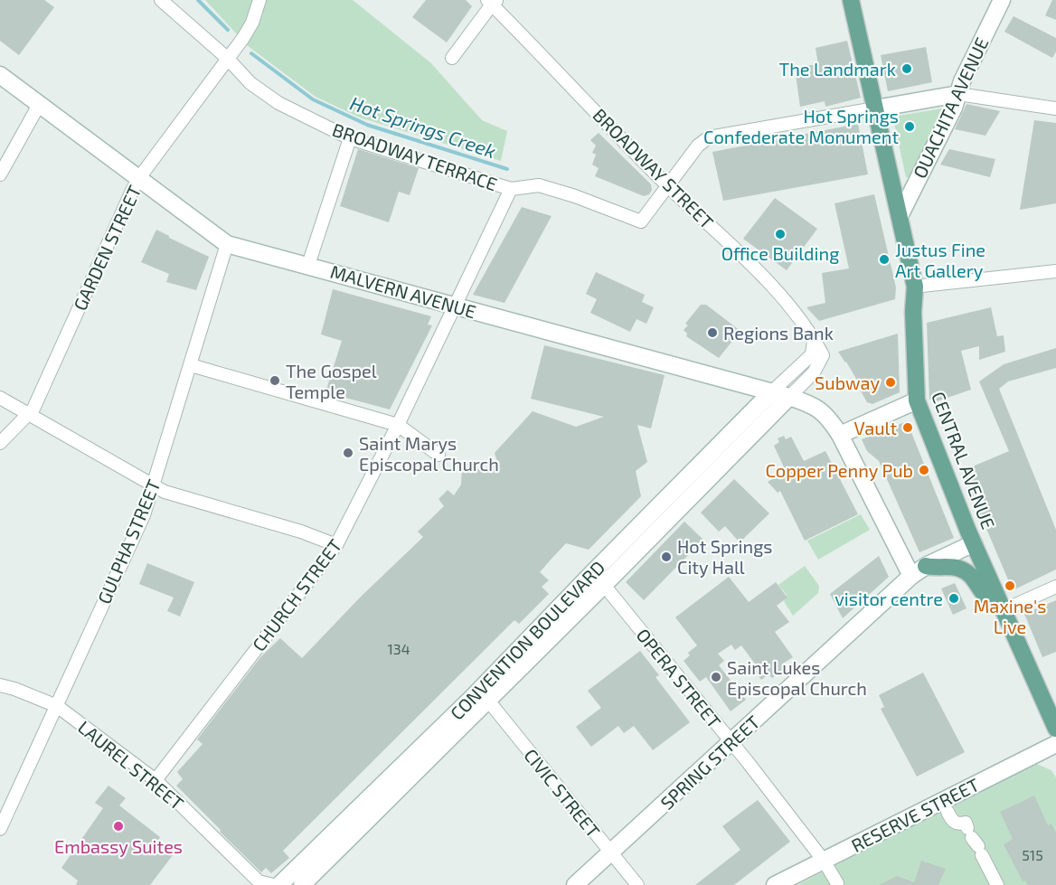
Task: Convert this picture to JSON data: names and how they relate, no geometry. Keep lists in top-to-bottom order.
{
  "streets": {
    "main road": ["CENTRAL AVENUE"],
    "street": [
      "OUACHITA AVENUE",
      "BROADWAY TERRACE",
      "BROADWAY STREET",
      "GARDEN STREET",
      "MALVERN AVENUE",
      "GULPHA STREET",
      "CHURCH STREET",
      "CONVENTION BOULEVARD",
      "OPERA STREET",
      "SPRING STREET",
      "LAUREL STREET",
      "CIVIC STREET",
      "RESERVE STREET"
    ]
  },
  "crossings": [
    ["OUACHITA AVENUE", "CENTRAL AVENUE"],
    ["BROADWAY TERRACE", "BROADWAY STREET"],
    ["BROADWAY TERRACE", "GARDEN STREET"],
    ["BROADWAY TERRACE", "CHURCH STREET"],
    ["BROADWAY STREET", "MALVERN AVENUE"],
    ["BROADWAY STREET", "CONVENTION BOULEVARD"],
    ["GARDEN STREET", "MALVERN AVENUE"],
    ["MALVERN AVENUE", "GULPHA STREET"],
    ["MALVERN AVENUE", "CHURCH STREET"],
    ["MALVERN AVENUE", "CONVENTION BOULEVARD"],
    ["MALVERN AVENUE", "SPRING STREET"],
    ["CENTRAL AVENUE", "SPRING STREET"],
    ["GULPHA STREET", "LAUREL STREET"],
    ["CHURCH STREET", "LAUREL STREET"],
    ["CONVENTION BOULEVARD", "OPERA STREET"],
    ["CONVENTION BOULEVARD", "CIVIC STREET"],
    ["OPERA STREET", "SPRING STREET"],
    ["OPERA STREET", "RESERVE STREET"],
    ["SPRING STREET", "CIVIC STREET"]
  ],
  "water": ["Hot Springs Creek"],
  "places": [
    "The Landmark",
    "Hot Springs Confederate Monument",
    "Office Building",
    "Justus Fine Art Gallery",
    "Regions Bank",
    "The Gospel Temple",
    "Subway",
    "Vault",
    "Saint Marys Episcopal Church",
    "Copper Penny Pub",
    "Hot Springs City Hall",
    "Maxine's Live",
    "visitor centre",
    "Saint Lukes Episcopal Church",
    "Embassy Suites"
  ],
  "house_numbers": ["134", "515"]
}
